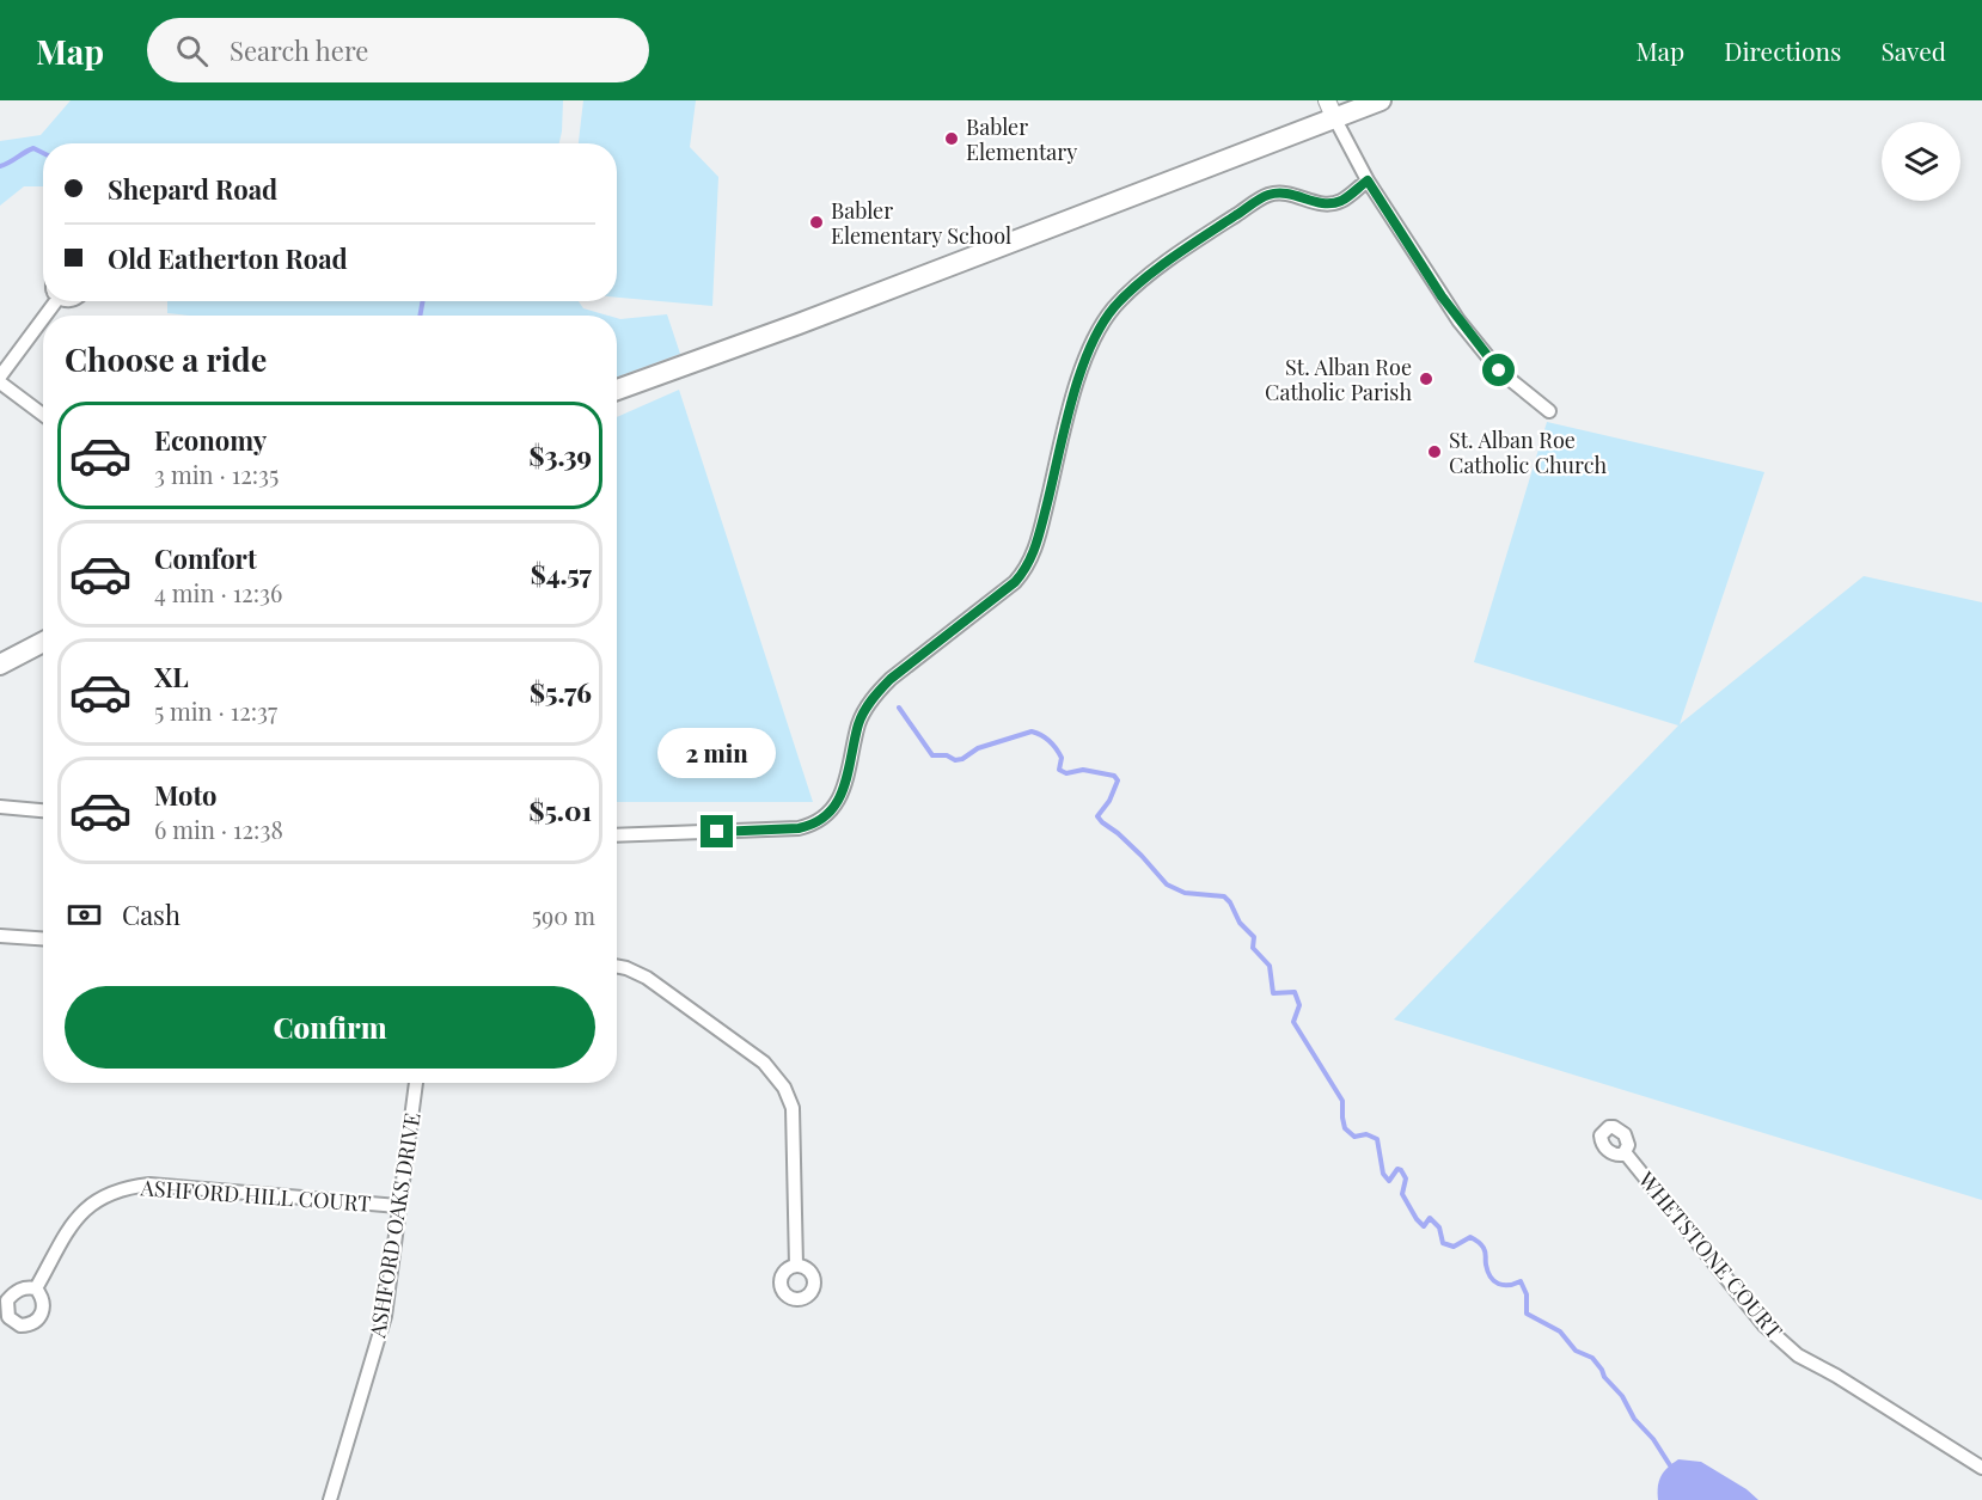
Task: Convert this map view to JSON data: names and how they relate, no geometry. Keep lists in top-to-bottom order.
{
  "streets": {
    "street": ["ASHFORD HILL COURT", "ASHFORD OAKS DRIVE", "WHETSTONE COURT"]
  },
  "crossings": [
    ["ASHFORD HILL COURT", "ASHFORD OAKS DRIVE"]
  ],
  "places": [
    "Babler Elementary",
    "Babler Elementary School",
    "St. Alban Roe Catholic Parish",
    "St. Alban Roe Catholic Church"
  ],
  "page": {
    "header": "Map",
    "search": "Search here",
    "nav": ["Map", "Directions", "Saved"],
    "banner": ["Shepard Road", "Old Eatherton Road"],
    "heading": "Choose a ride",
    "list": [
      {
        "name": "Economy",
        "note": "3 min · 12:35",
        "value": "$3.39"
      },
      {
        "name": "Comfort",
        "note": "4 min · 12:36",
        "value": "$4.57"
      },
      {
        "name": "XL",
        "note": "5 min · 12:37",
        "value": "$5.76"
      },
      {
        "name": "Moto",
        "note": "6 min · 12:38",
        "value": "$5.01"
      }
    ],
    "bubble": "2 min",
    "pay": ["Cash", "590 m"],
    "buttons": "Confirm"
  }
}
